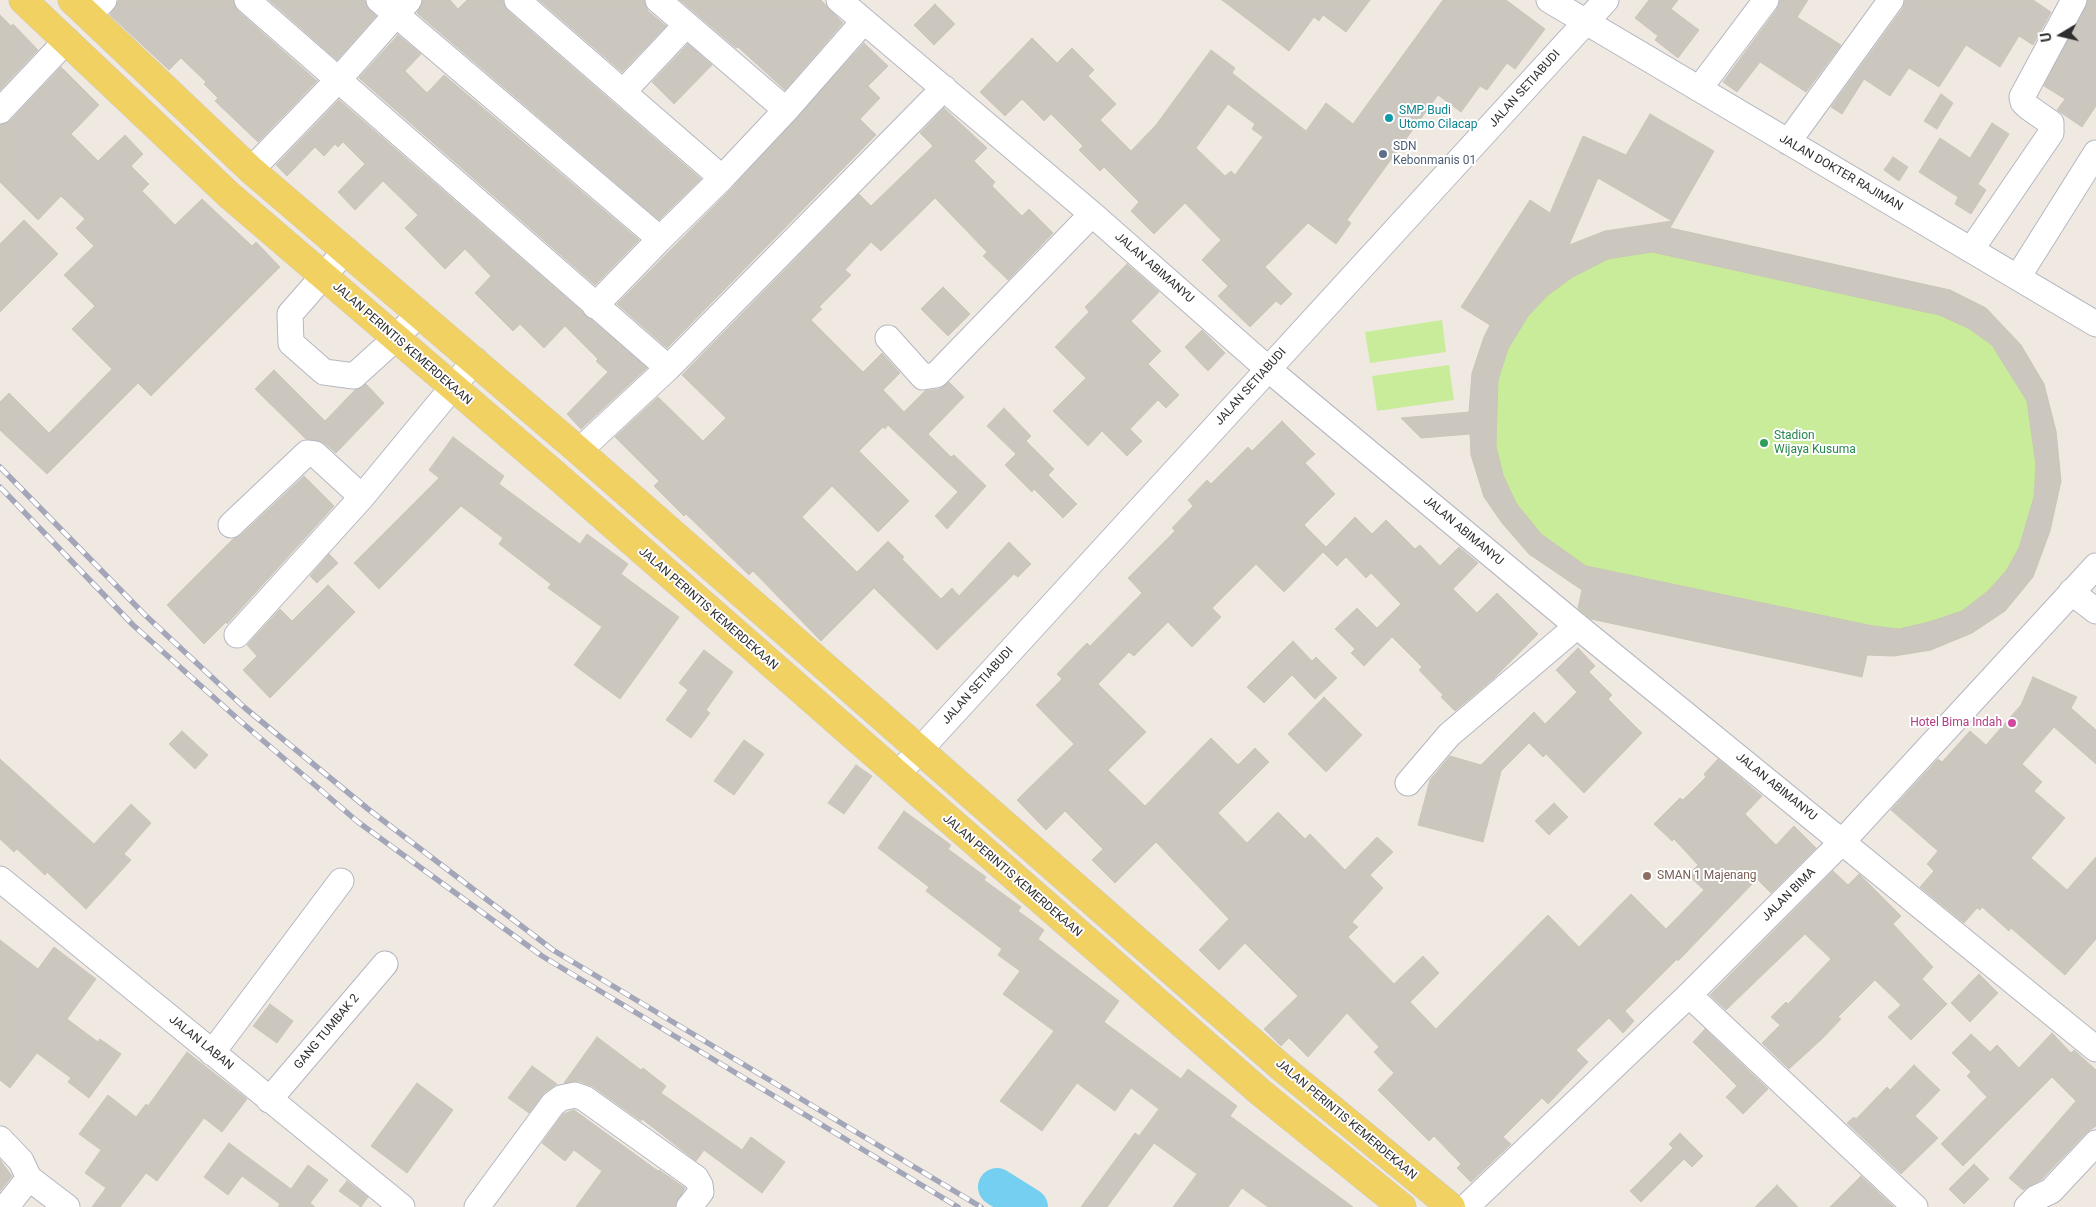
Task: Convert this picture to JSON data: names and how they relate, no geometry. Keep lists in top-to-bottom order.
{
  "streets": {
    "main road": ["JALAN PERINTIS KEMERDEKAAN"],
    "street": [
      "JALAN SETIABUDI",
      "JALAN DOKTER RAJIMAN",
      "JALAN ABIMANYU",
      "JALAN BIMA",
      "GANG TUMBAK 2",
      "JALAN LABAN"
    ]
  },
  "crossings": [
    ["JALAN SETIABUDI", "JALAN DOKTER RAJIMAN"],
    ["JALAN SETIABUDI", "JALAN ABIMANYU"],
    ["JALAN SETIABUDI", "JALAN PERINTIS KEMERDEKAAN"],
    ["JALAN ABIMANYU", "JALAN BIMA"],
    ["GANG TUMBAK 2", "JALAN LABAN"]
  ],
  "places": [
    "SMP Budi Utomo Cilacap",
    "SDN Kebonmanis 01",
    "Stadion Wijaya Kusuma",
    "Hotel Bima Indah",
    "SMAN 1 Majenang"
  ],
  "north": "left"
}
